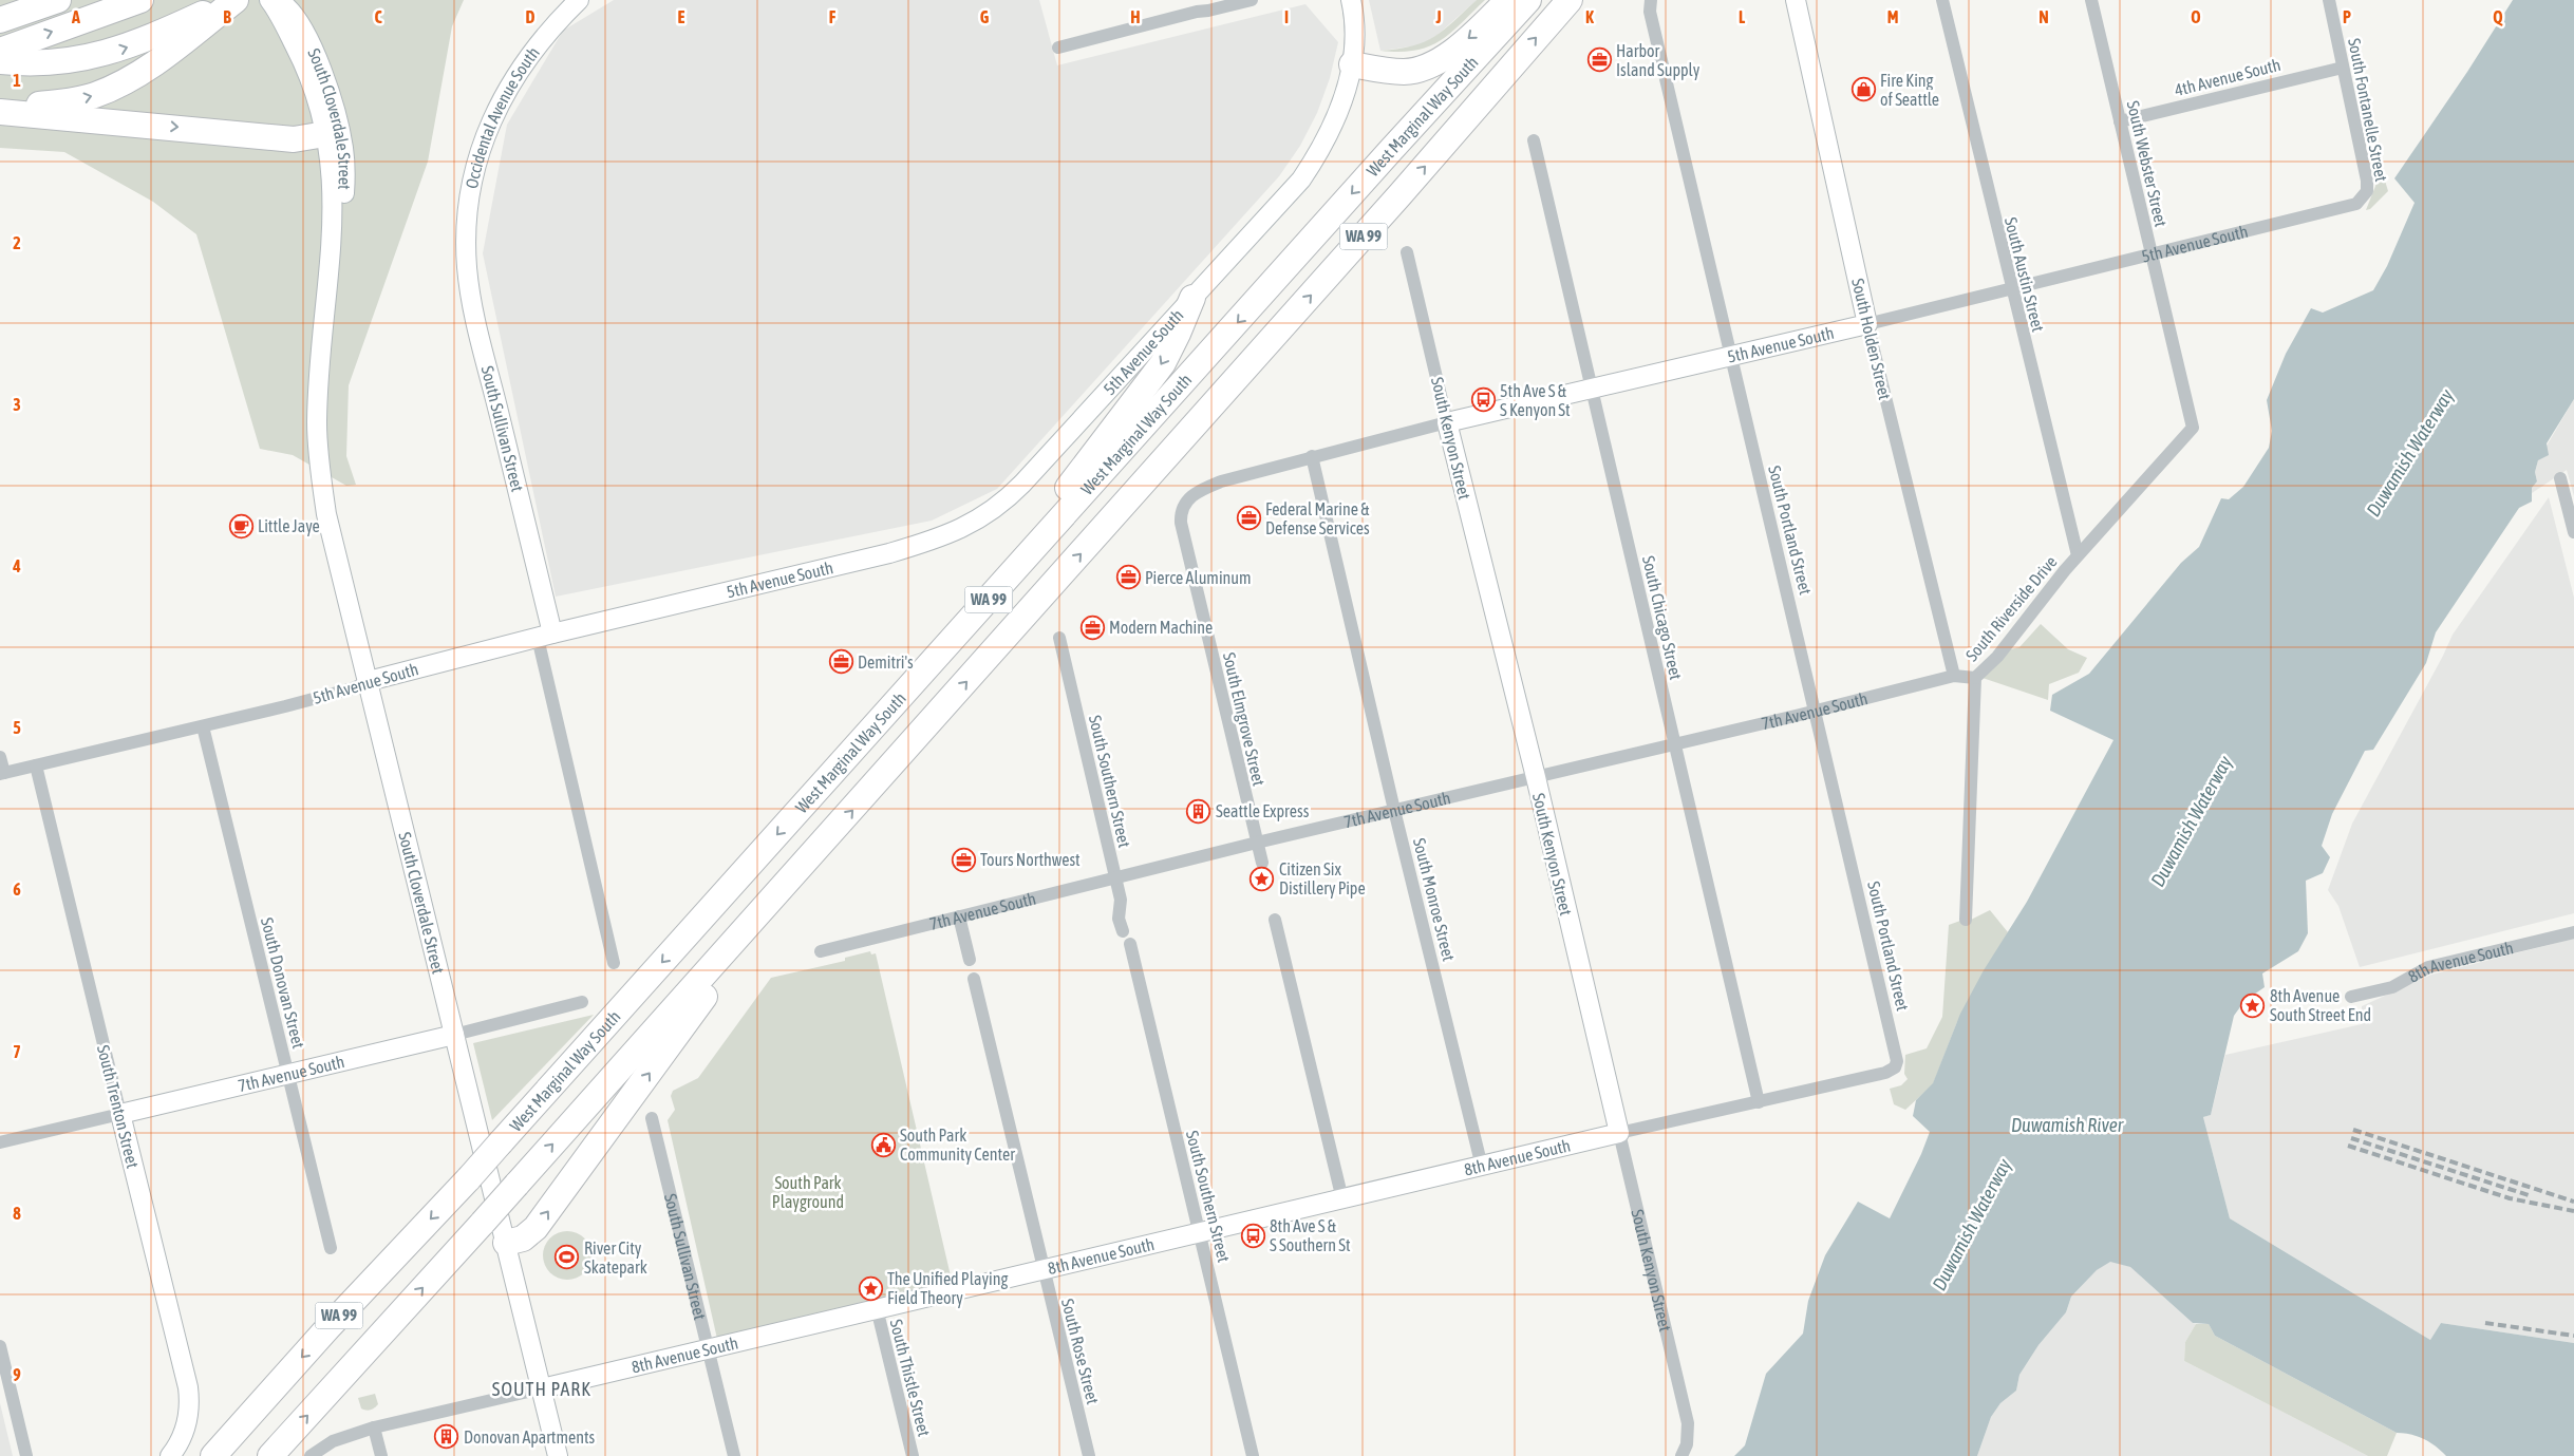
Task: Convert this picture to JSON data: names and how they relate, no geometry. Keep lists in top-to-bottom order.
{
  "streets": {
    "highway": ["West Marginal Way South", "WA 99"],
    "street": [
      "4th Avenue South",
      "South Fontanelle Street",
      "Occidental Avenue South",
      "South Cloverdale Street",
      "South Webster Street",
      "5th Avenue South",
      "South Austin Street",
      "South Holden Street",
      "South Sullivan Street",
      "South Kenyon Street",
      "South Portland Street",
      "South Riverside Drive",
      "South Chicago Street",
      "7th Avenue South",
      "South Elmgrove Street",
      "South Southern Street",
      "South Monroe Street",
      "8th Avenue South",
      "South Donovan Street",
      "South Trenton Street",
      "South Rose Street",
      "South Thistle Street"
    ]
  },
  "crossings": [
    ["4th Avenue South", "South Fontanelle Street"],
    ["4th Avenue South", "South Webster Street"],
    ["South Fontanelle Street", "5th Avenue South"],
    ["Occidental Avenue South", "South Sullivan Street"],
    ["South Cloverdale Street", "5th Avenue South"],
    ["South Cloverdale Street", "7th Avenue South"],
    ["South Cloverdale Street", "8th Avenue South"],
    ["South Webster Street", "5th Avenue South"],
    ["South Webster Street", "South Riverside Drive"],
    ["5th Avenue South", "South Austin Street"],
    ["5th Avenue South", "South Holden Street"],
    ["5th Avenue South", "South Sullivan Street"],
    ["5th Avenue South", "South Kenyon Street"],
    ["5th Avenue South", "South Portland Street"],
    ["5th Avenue South", "South Chicago Street"],
    ["5th Avenue South", "South Elmgrove Street"],
    ["5th Avenue South", "South Monroe Street"],
    ["5th Avenue South", "South Donovan Street"],
    ["5th Avenue South", "South Trenton Street"],
    ["South Austin Street", "South Riverside Drive"],
    ["South Holden Street", "7th Avenue South"],
    ["South Sullivan Street", "8th Avenue South"],
    ["South Kenyon Street", "7th Avenue South"],
    ["South Kenyon Street", "8th Avenue South"],
    ["South Portland Street", "7th Avenue South"],
    ["South Portland Street", "8th Avenue South"],
    ["South Riverside Drive", "7th Avenue South"],
    ["South Chicago Street", "7th Avenue South"],
    ["South Chicago Street", "8th Avenue South"],
    ["7th Avenue South", "South Elmgrove Street"],
    ["7th Avenue South", "South Southern Street"],
    ["7th Avenue South", "South Monroe Street"],
    ["7th Avenue South", "South Donovan Street"],
    ["7th Avenue South", "South Trenton Street"],
    ["South Southern Street", "8th Avenue South"],
    ["South Monroe Street", "8th Avenue South"],
    ["8th Avenue South", "South Rose Street"],
    ["8th Avenue South", "South Thistle Street"]
  ],
  "districts": ["SOUTH PARK"],
  "water": ["Duwamish Waterway", "Duwamish River"],
  "parks": ["South Park Playground"],
  "places": {
    "office": [
      "Harbor Island Supply",
      "Federal Marine & Defense Services",
      "Pierce Aluminum",
      "Modern Machine",
      "Demitri's",
      "Tours Northwest"
    ],
    "shop": ["Fire King of Seattle"],
    "bus stop": ["5th Ave S & S Kenyon St", "8th Ave S & S Southern St"],
    "cafe": ["Little Jaye"],
    "building": ["Seattle Express", "Donovan Apartments"],
    "place": ["Citizen Six Distillery Pipe", "8th Avenue South Street End", "The Unified Playing Field Theory"],
    "public building": ["South Park Community Center"],
    "sports": ["River City Skatepark"]
  },
  "grid": {
    "columns": [
      "A",
      "B",
      "C",
      "D",
      "E",
      "F",
      "G",
      "H",
      "I",
      "J",
      "K",
      "L",
      "M",
      "N",
      "O",
      "P",
      "Q"
    ],
    "rows": [
      "1",
      "2",
      "3",
      "4",
      "5",
      "6",
      "7",
      "8",
      "9"
    ]
  }
}
